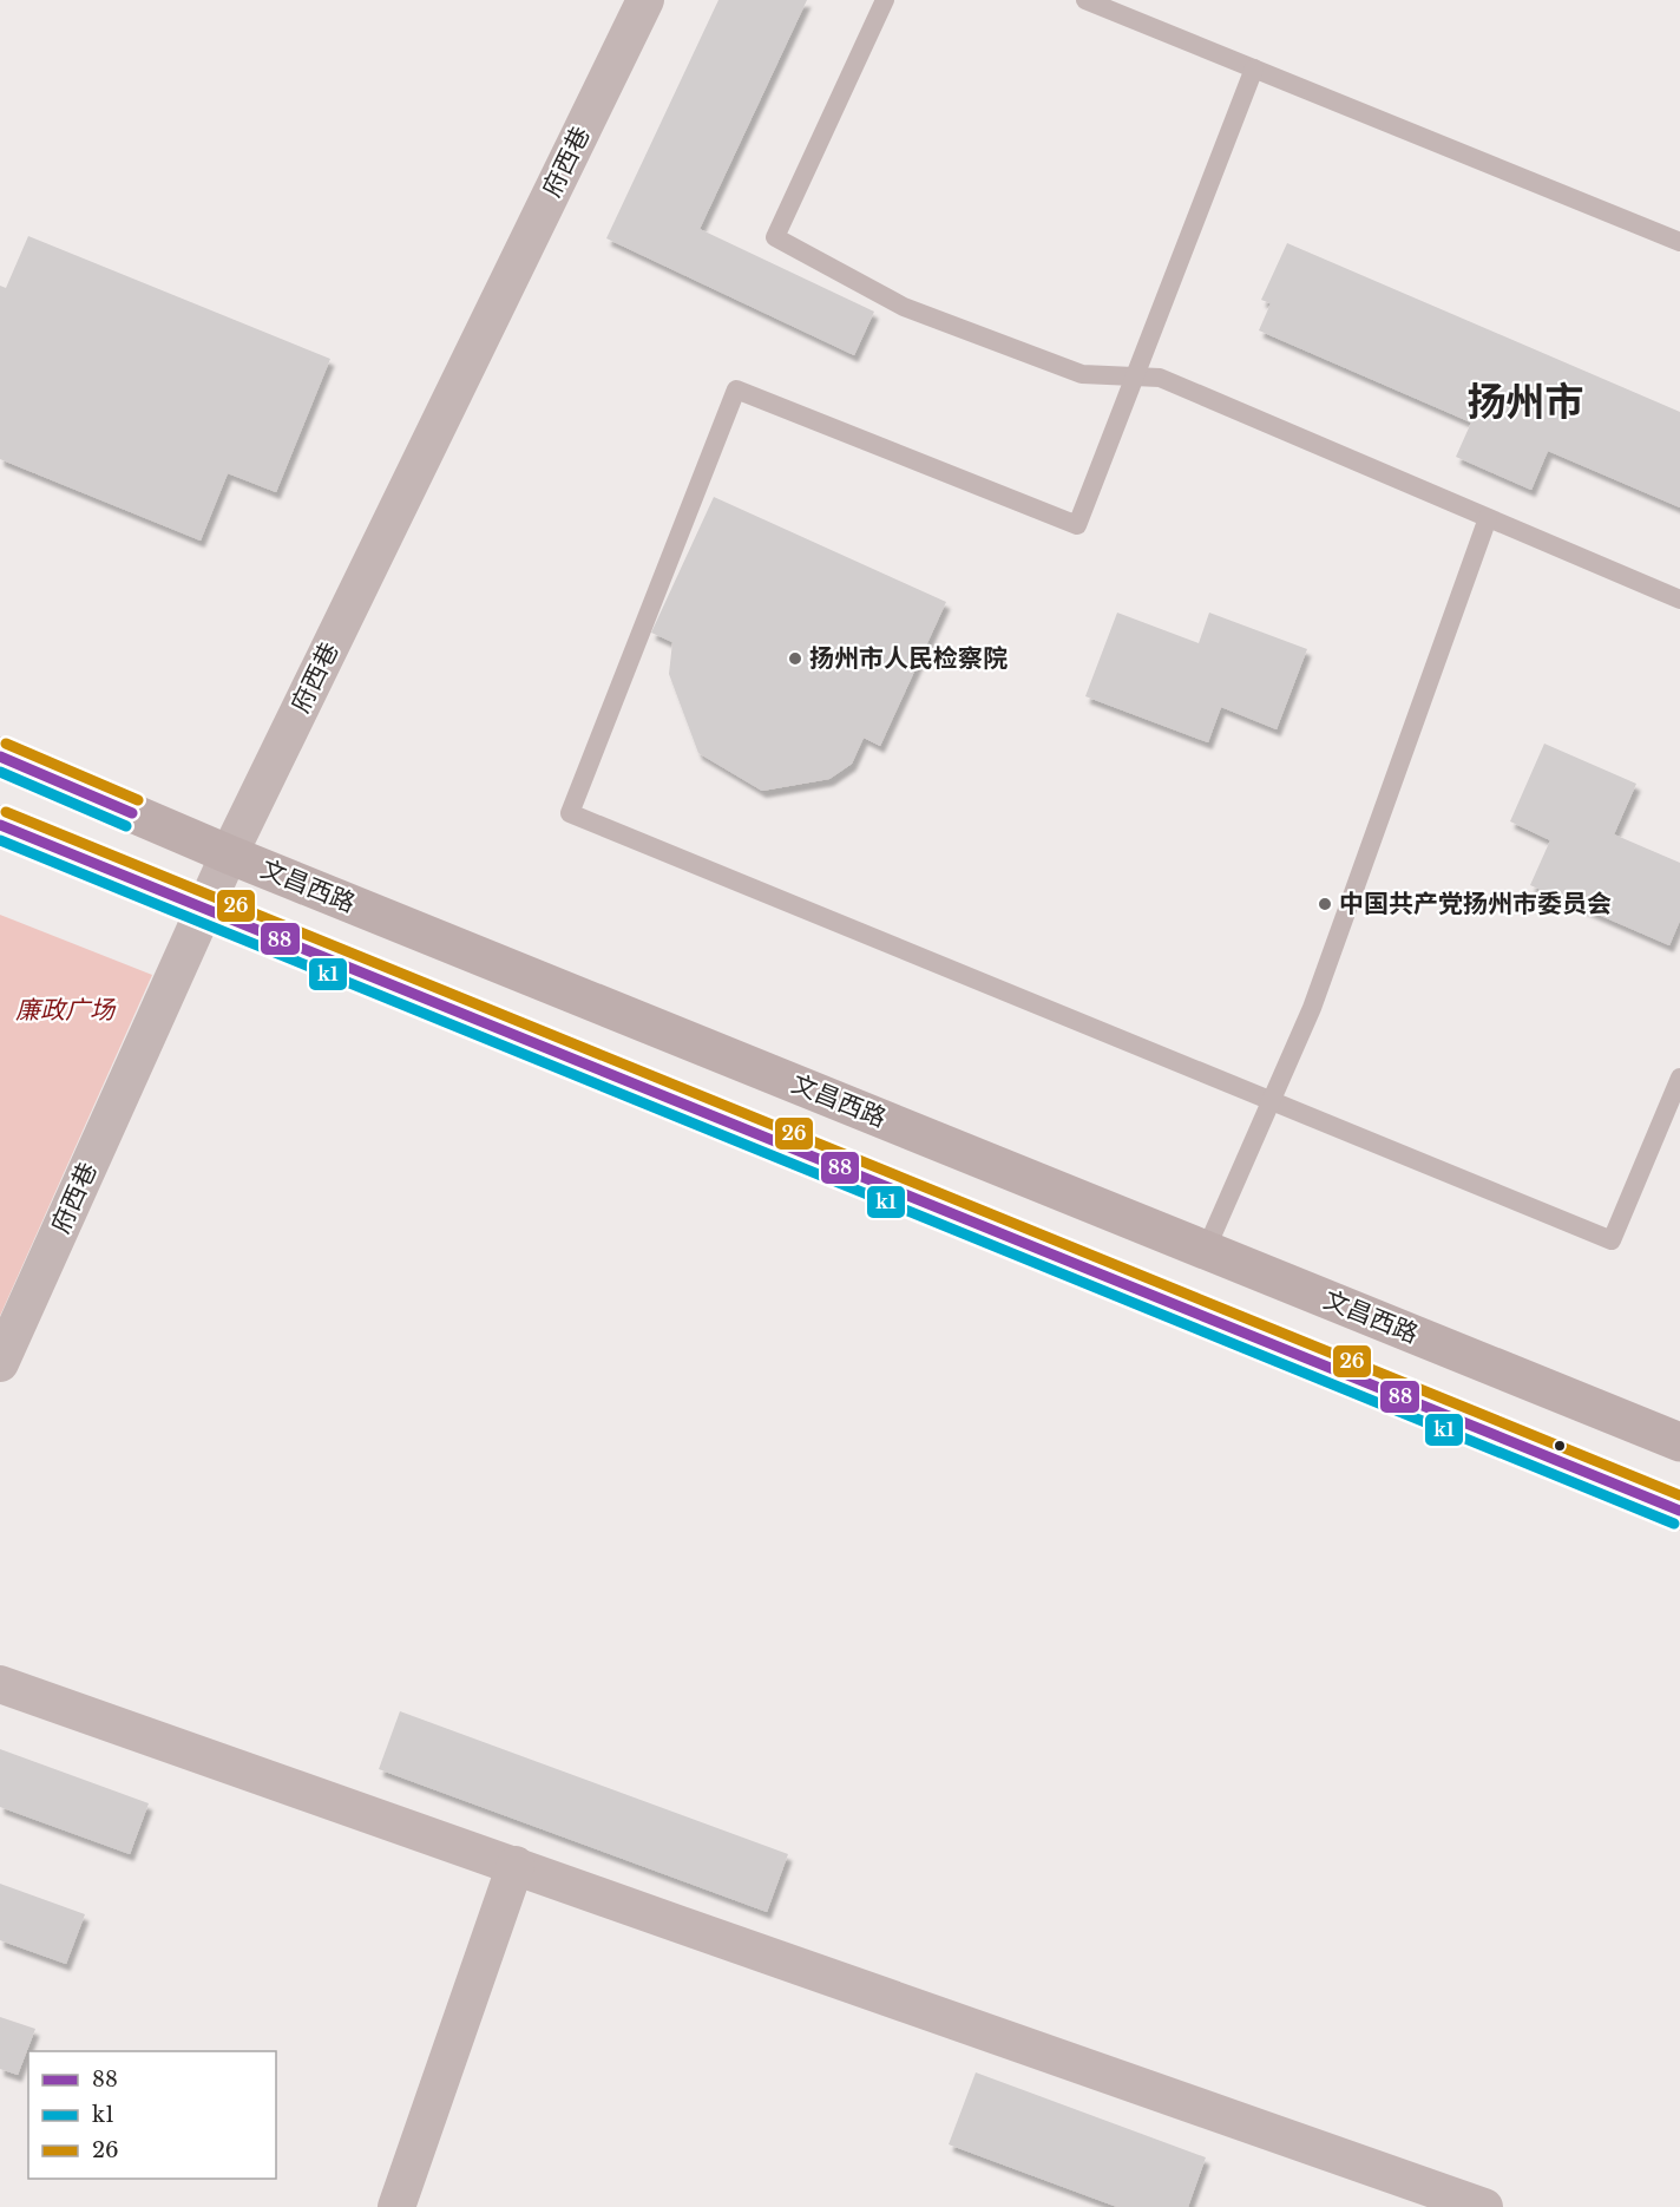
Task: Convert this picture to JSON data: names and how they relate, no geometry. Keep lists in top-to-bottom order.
{
  "streets": {
    "main road": ["文昌西路"],
    "street": ["府西巷"]
  },
  "crossings": [
    ["府西巷", "文昌西路"]
  ],
  "districts": ["扬州市"],
  "parks": ["廉政广场"],
  "places": ["扬州市人民检察院", "中国共产党扬州市委员会"],
  "lines": ["transit line 26", "transit line 88", "transit line k1"],
  "legend": ["88", "k1", "26"]
}
